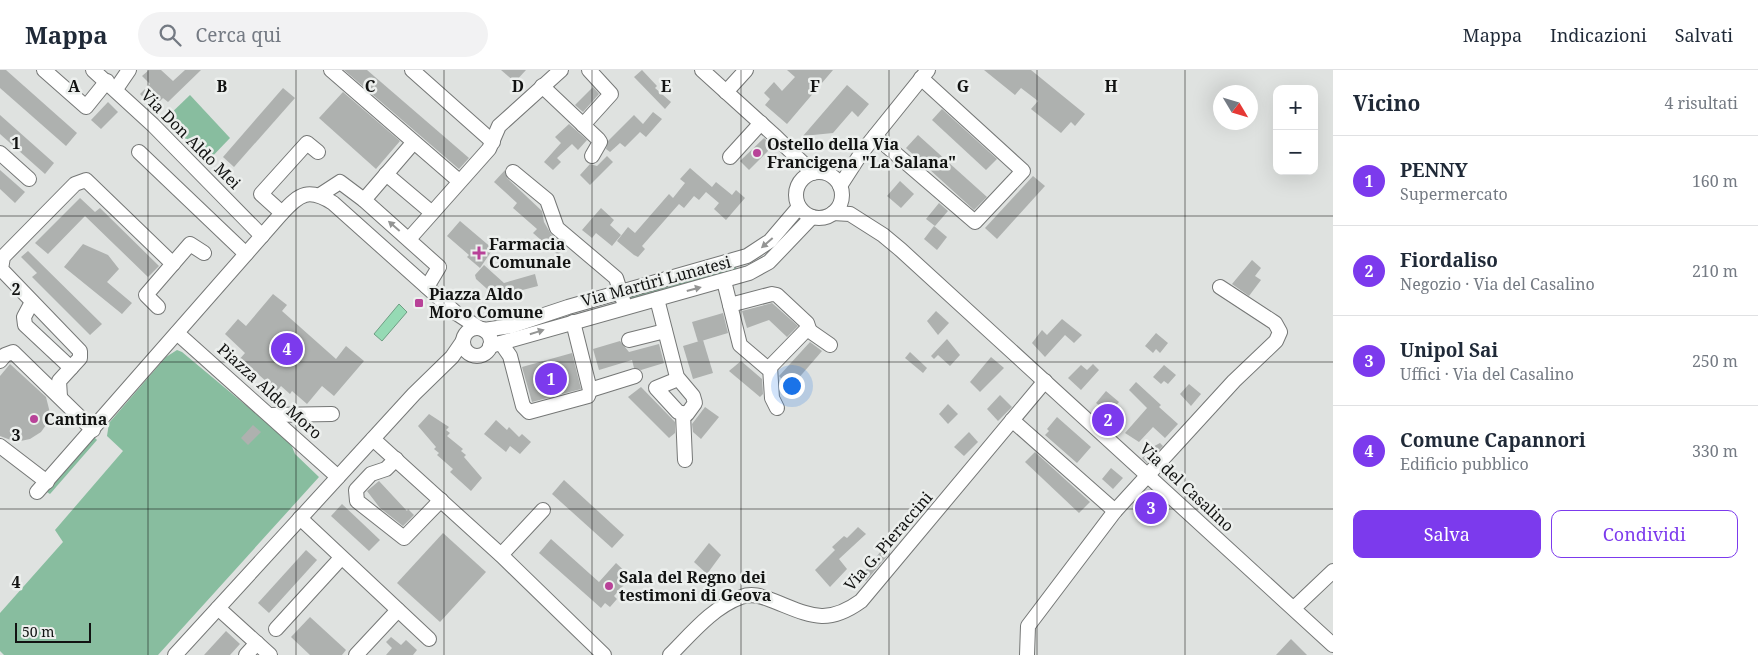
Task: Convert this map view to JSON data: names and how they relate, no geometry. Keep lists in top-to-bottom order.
{
  "streets": {
    "street": [
      "Via Don Aldo Mei",
      "Via Martiri Lunatesi",
      "Piazza Aldo Moro",
      "Via del Casalino",
      "Via G. Pieraccini"
    ]
  },
  "crossings": [
    ["Via Martiri Lunatesi", "Piazza Aldo Moro"],
    ["Via Martiri Lunatesi", "Via del Casalino"],
    ["Via del Casalino", "Via G. Pieraccini"]
  ],
  "places": {
    "other": ["Ostello della Via Francigena \"La Salana\"", "Cantina", "Sala del Regno dei testimoni di Geova"],
    "health": ["Farmacia Comunale"],
    "transit": ["Piazza Aldo Moro Comune"]
  },
  "scale_bar": "50 m",
  "north": "bottom right",
  "page": {
    "header": "Mappa",
    "search": "Cerca qui",
    "nav": ["Mappa", "Indicazioni", "Salvati"],
    "heading": ["Vicino", "4 risultati"],
    "map_buttons": ["+", "−"],
    "list": [
      {
        "mark": "1",
        "name": "PENNY",
        "note": "Supermercato",
        "value": "160 m"
      },
      {
        "mark": "2",
        "name": "Fiordaliso",
        "note": "Negozio · Via del Casalino",
        "value": "210 m"
      },
      {
        "mark": "3",
        "name": "Unipol Sai",
        "note": "Uffici · Via del Casalino",
        "value": "250 m"
      },
      {
        "mark": "4",
        "name": "Comune Capannori",
        "note": "Edificio pubblico",
        "value": "330 m"
      }
    ],
    "pins": [
      "4",
      "1",
      "2",
      "3"
    ],
    "buttons": ["Salva", "Condividi"],
    "scale": "50 m"
  },
  "grid": {
    "columns": [
      "A",
      "B",
      "C",
      "D",
      "E",
      "F",
      "G",
      "H"
    ],
    "rows": [
      "1",
      "2",
      "3",
      "4"
    ]
  }
}
